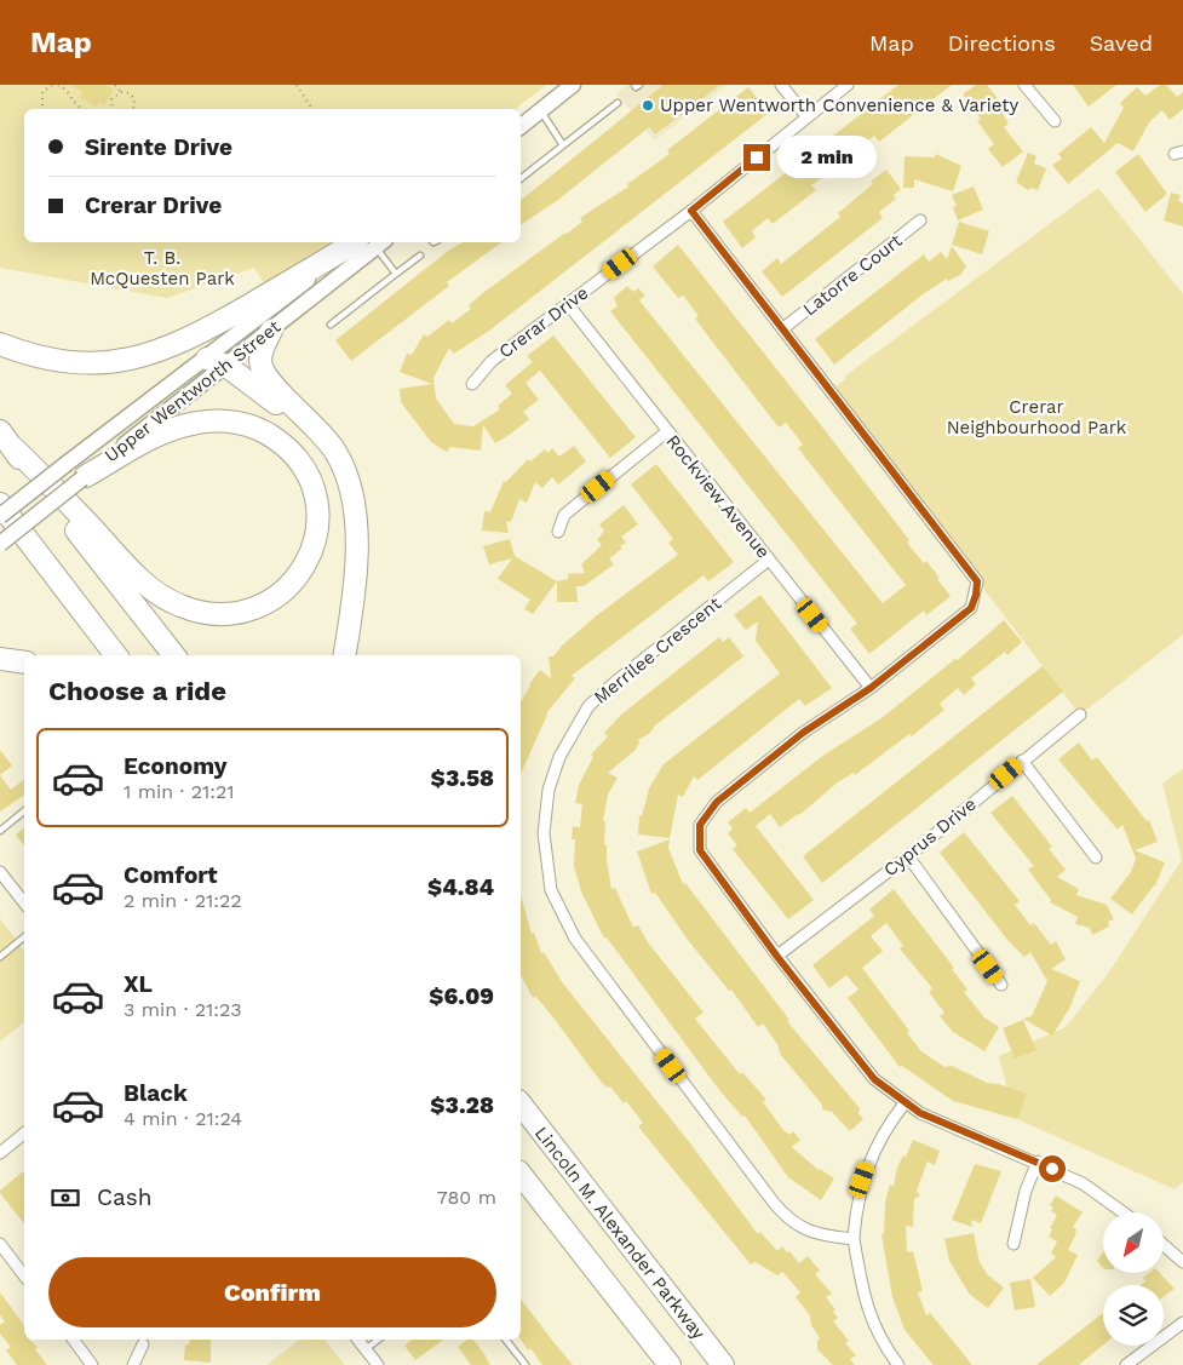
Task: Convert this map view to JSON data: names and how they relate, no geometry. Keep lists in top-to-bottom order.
{
  "streets": {
    "highway": ["Lincoln M. Alexander Parkway"],
    "main road": ["Upper Wentworth Street"],
    "street": [
      "Latorre Court",
      "Crerar Drive",
      "Rockview Avenue",
      "Merrilee Crescent",
      "Cyprus Drive"
    ]
  },
  "crossings": [
    ["Crerar Drive", "Rockview Avenue"],
    ["Rockview Avenue", "Merrilee Crescent"]
  ],
  "parks": ["T. B. McQuesten Park", "Crerar Neighbourhood Park"],
  "places": ["Upper Wentworth Convenience & Variety"],
  "north": "bottom left",
  "page": {
    "header": "Map",
    "nav": ["Map", "Directions", "Saved"],
    "banner": ["Sirente Drive", "Crerar Drive"],
    "bubble": "2 min",
    "heading": "Choose a ride",
    "list": [
      {
        "name": "Economy",
        "note": "1 min · 21:21",
        "value": "$3.58"
      },
      {
        "name": "Comfort",
        "note": "2 min · 21:22",
        "value": "$4.84"
      },
      {
        "name": "XL",
        "note": "3 min · 21:23",
        "value": "$6.09"
      },
      {
        "name": "Black",
        "note": "4 min · 21:24",
        "value": "$3.28"
      }
    ],
    "pay": ["Cash", "780 m"],
    "buttons": "Confirm"
  }
}
